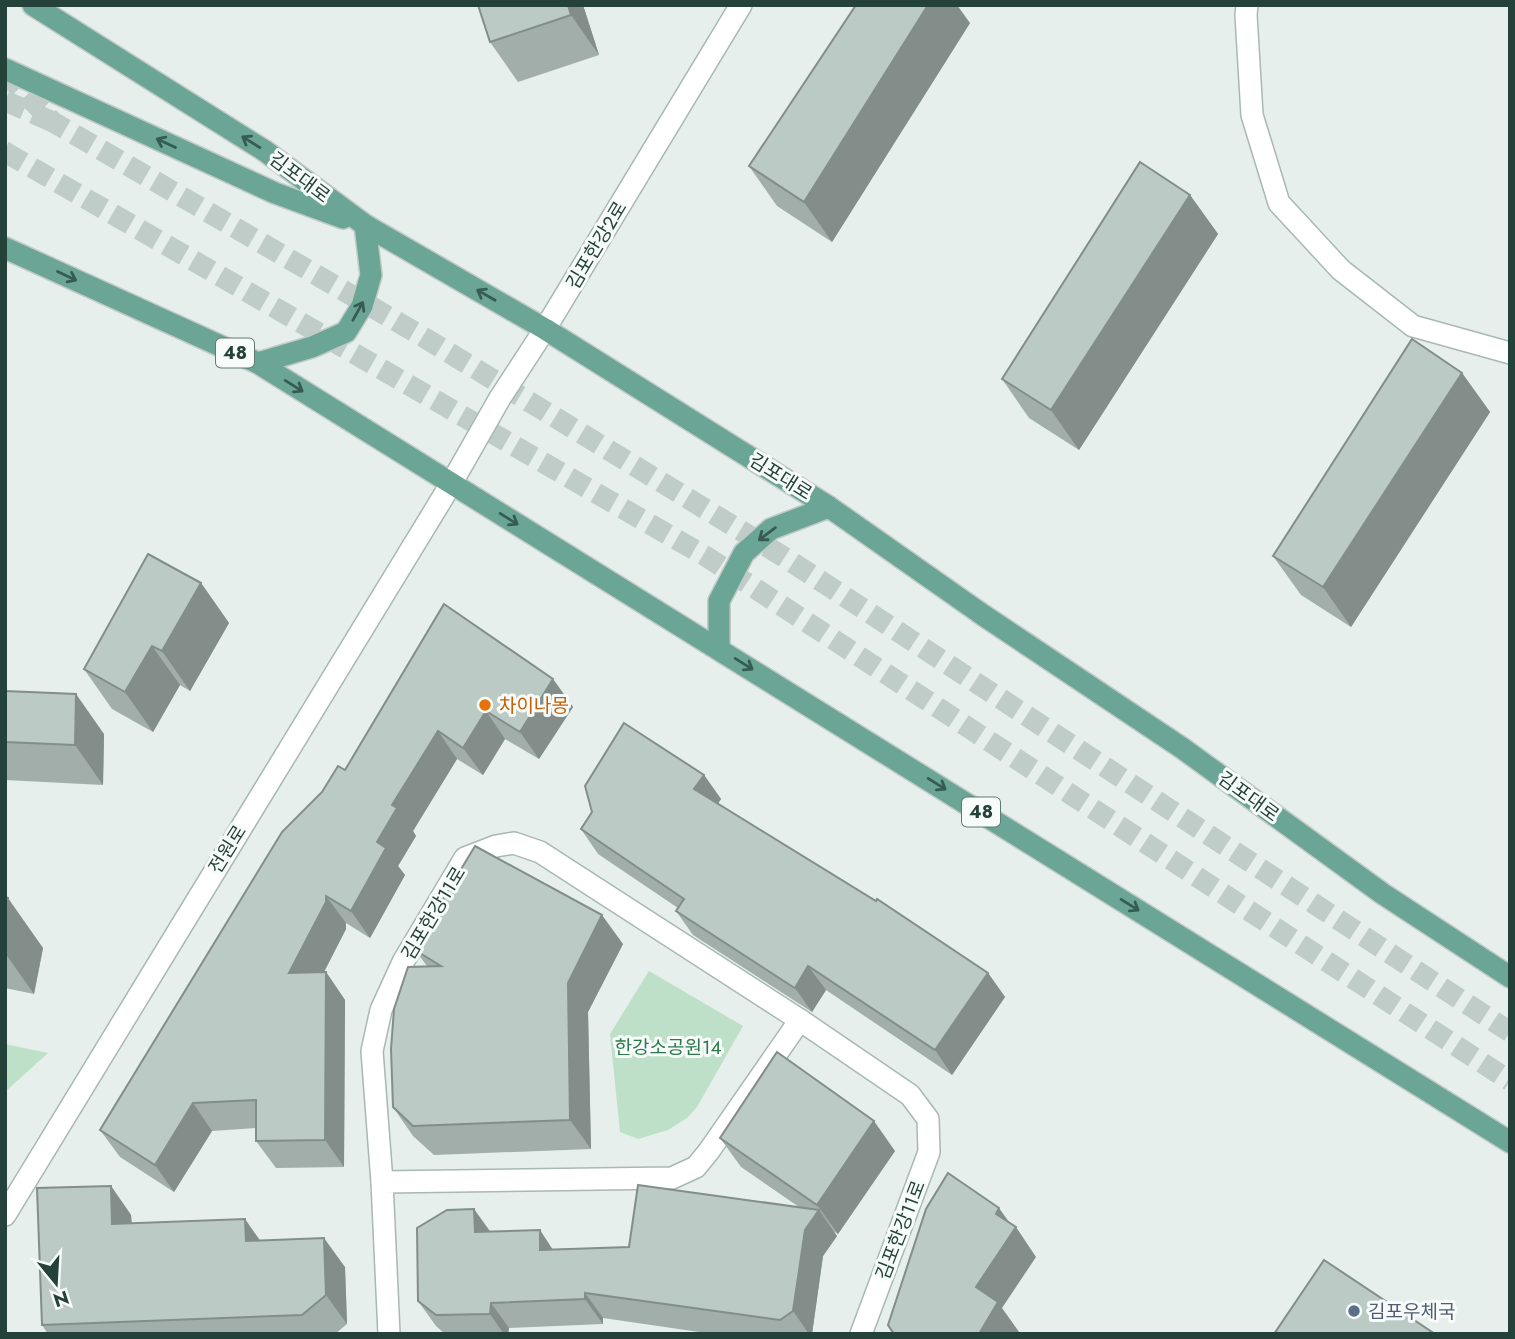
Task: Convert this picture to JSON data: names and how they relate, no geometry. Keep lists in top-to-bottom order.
{
  "streets": {
    "main road": ["김포대로", "48"],
    "street": ["김포한강2로", "전원로", "김포한강11로"]
  },
  "crossings": [
    ["김포대로", "김포한강2로"],
    ["김포한강2로", "48"],
    ["김포한강2로", "전원로"],
    ["48", "전원로"]
  ],
  "parks": ["한강소공원14"],
  "places": ["차이나몽", "김포우체국"],
  "north": "bottom"
}
